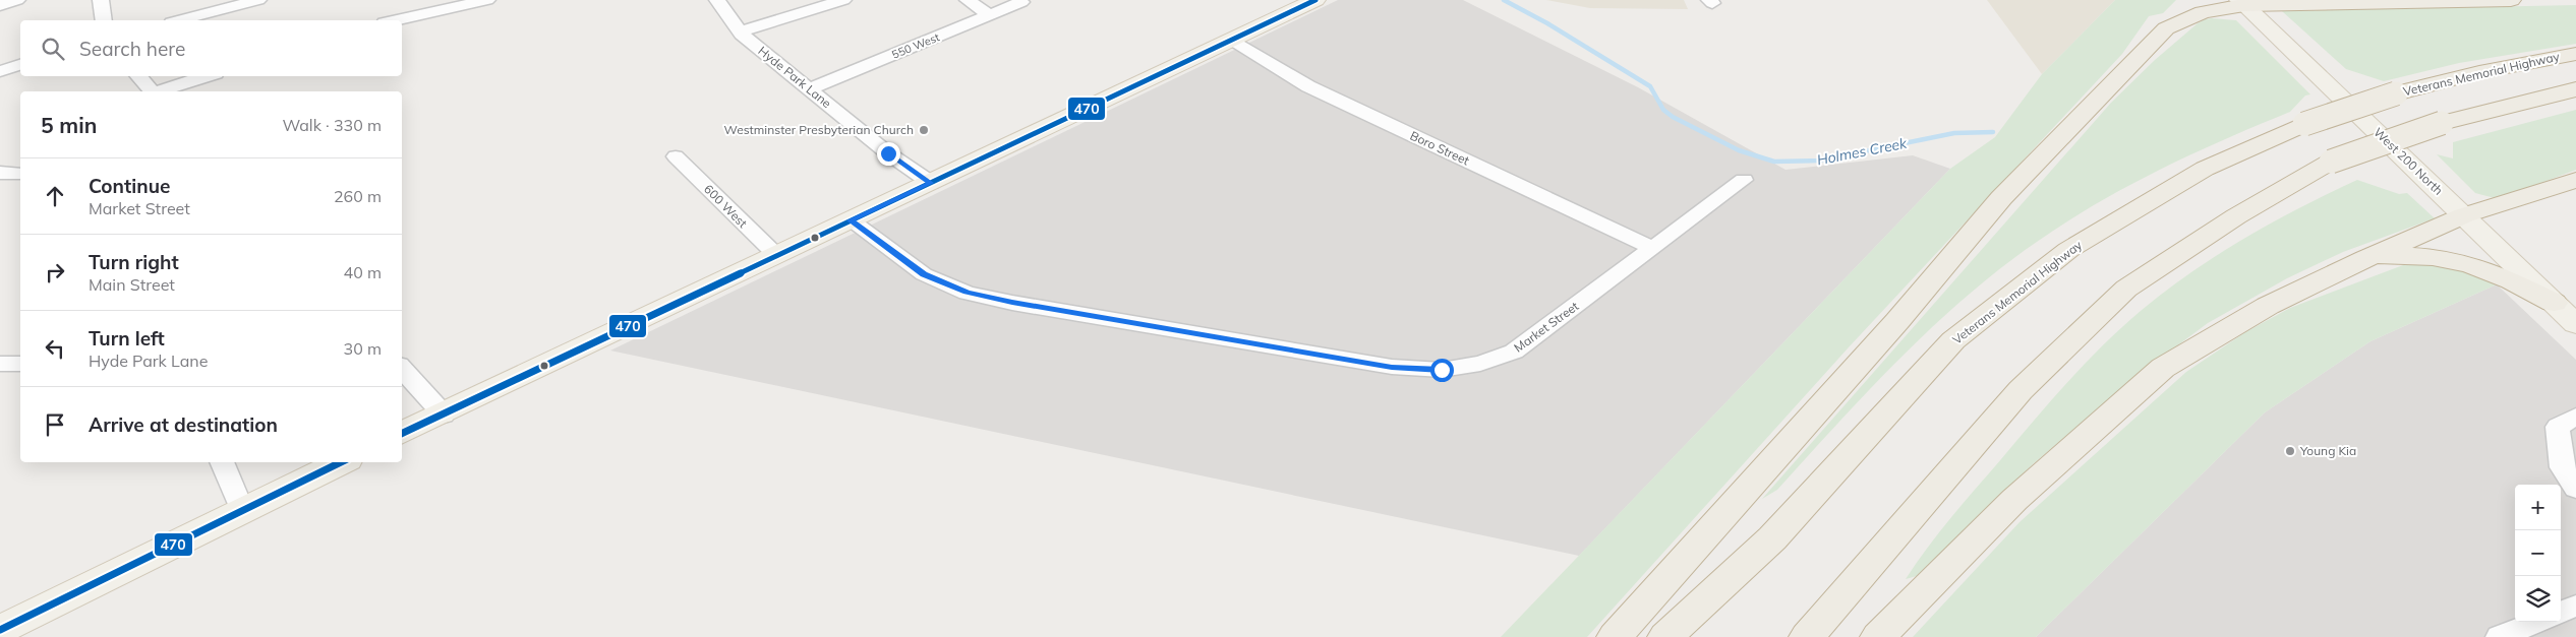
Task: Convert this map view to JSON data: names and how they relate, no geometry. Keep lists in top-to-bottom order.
{
  "streets": {
    "highway": ["Veterans Memorial Highway"],
    "main road": ["West 200 North"],
    "street": [
      "550 West",
      "Hyde Park Lane",
      "Boro Street",
      "600 West",
      "Market Street"
    ]
  },
  "crossings": [
    ["550 West", "Hyde Park Lane"],
    ["Boro Street", "Market Street"]
  ],
  "water": ["Holmes Creek"],
  "places": ["Westminster Presbyterian Church", "Young Kia"],
  "lines": ["transit line 470"],
  "page": {
    "search": "Search here",
    "heading": ["5 min", "Walk · 330 m"],
    "list": [
      ["Continue", "Market Street", "260 m"],
      ["Turn right", "Main Street", "40 m"],
      ["Turn left", "Hyde Park Lane", "30 m"],
      "Arrive at destination"
    ],
    "map_buttons": ["+", "−"]
  }
}
